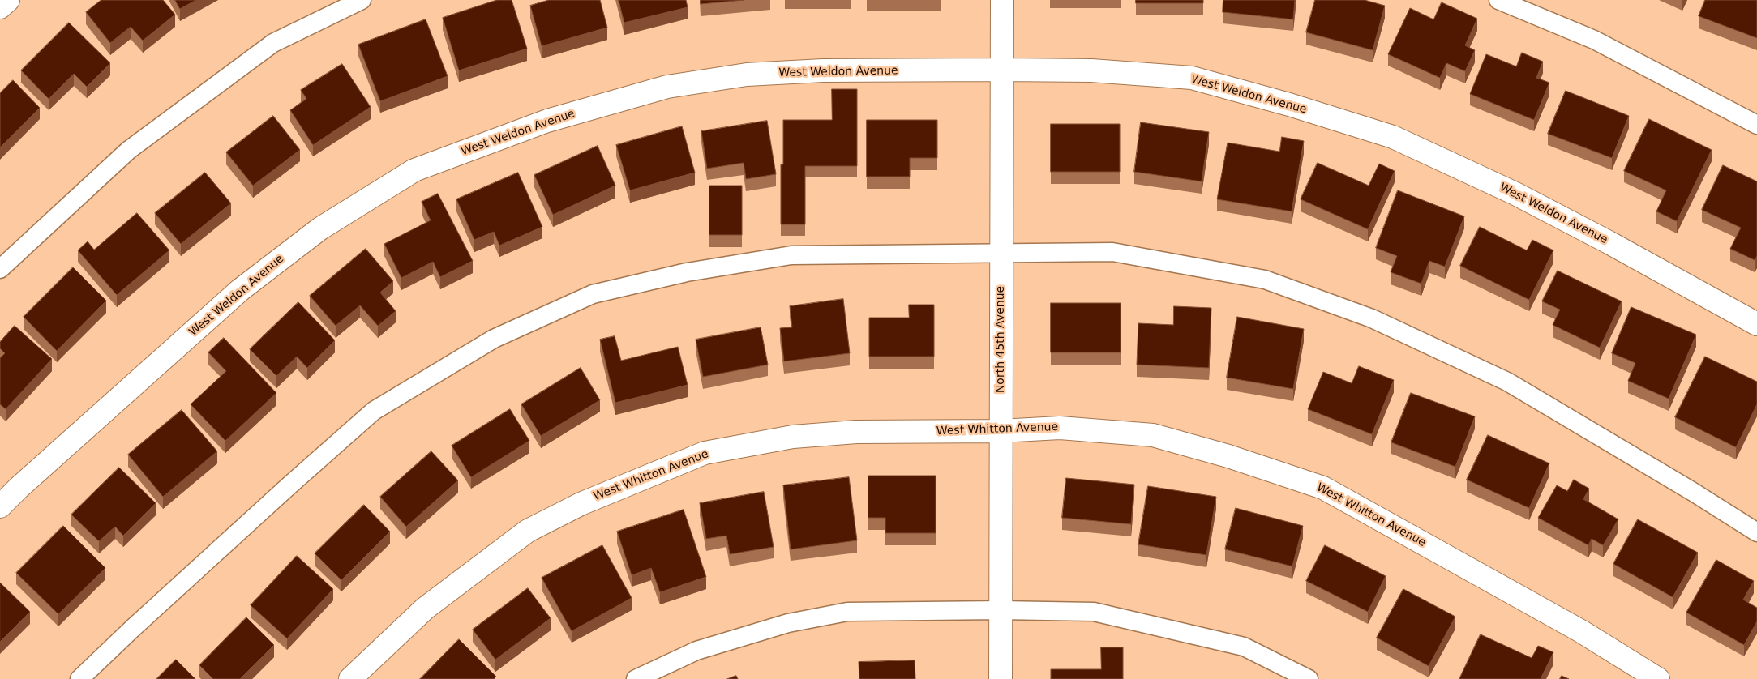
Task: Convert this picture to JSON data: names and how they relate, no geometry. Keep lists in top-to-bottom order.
{
  "streets": {
    "street": ["West Weldon Avenue", "North 45th Avenue", "West Whitton Avenue"]
  },
  "crossings": [
    ["West Weldon Avenue", "North 45th Avenue"],
    ["North 45th Avenue", "West Whitton Avenue"]
  ]
}
